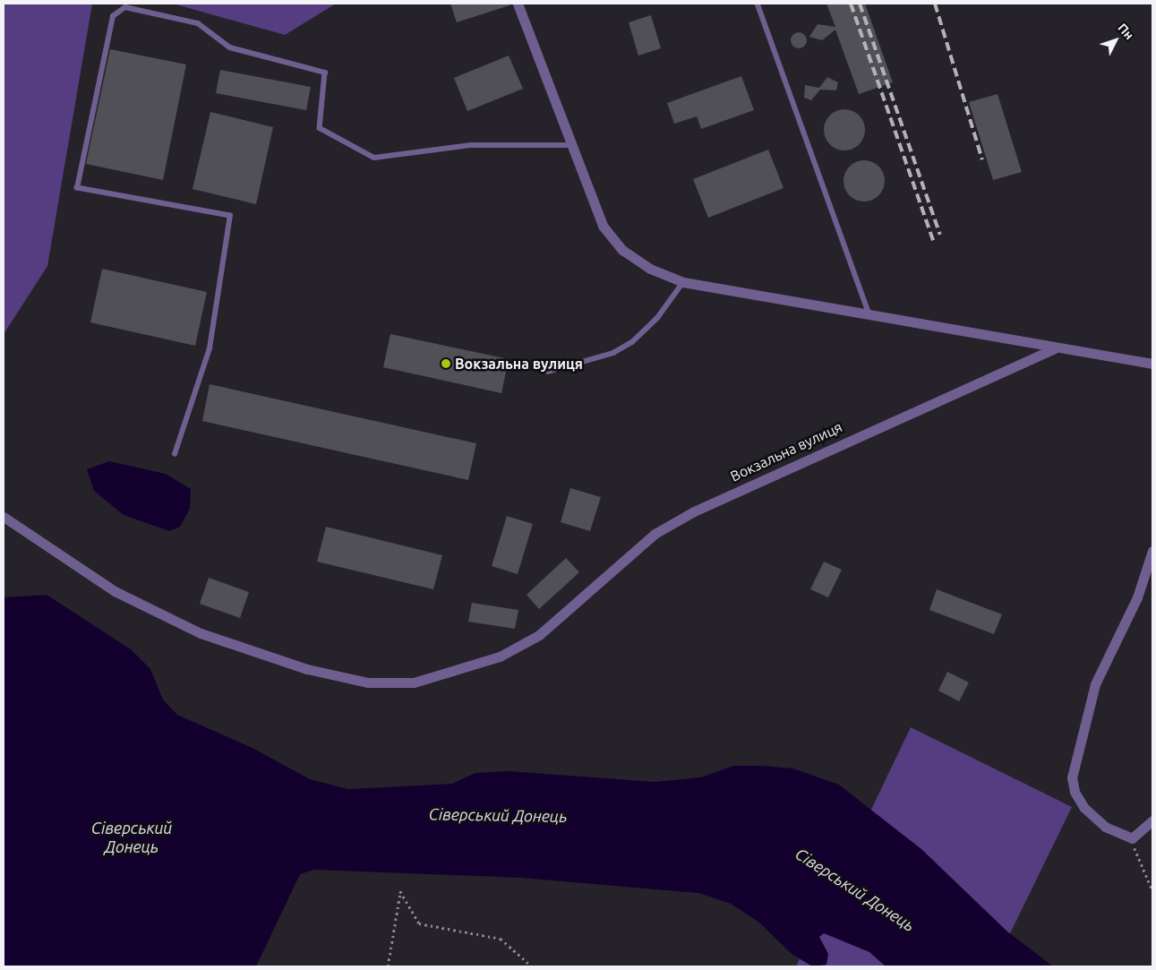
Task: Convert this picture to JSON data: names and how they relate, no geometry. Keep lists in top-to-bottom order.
{
  "streets": {
    "street": ["Вокзальна вулиця"]
  },
  "water": ["Сіверський Донець"],
  "places": ["Вокзальна вулиця"],
  "north": "top right"
}
